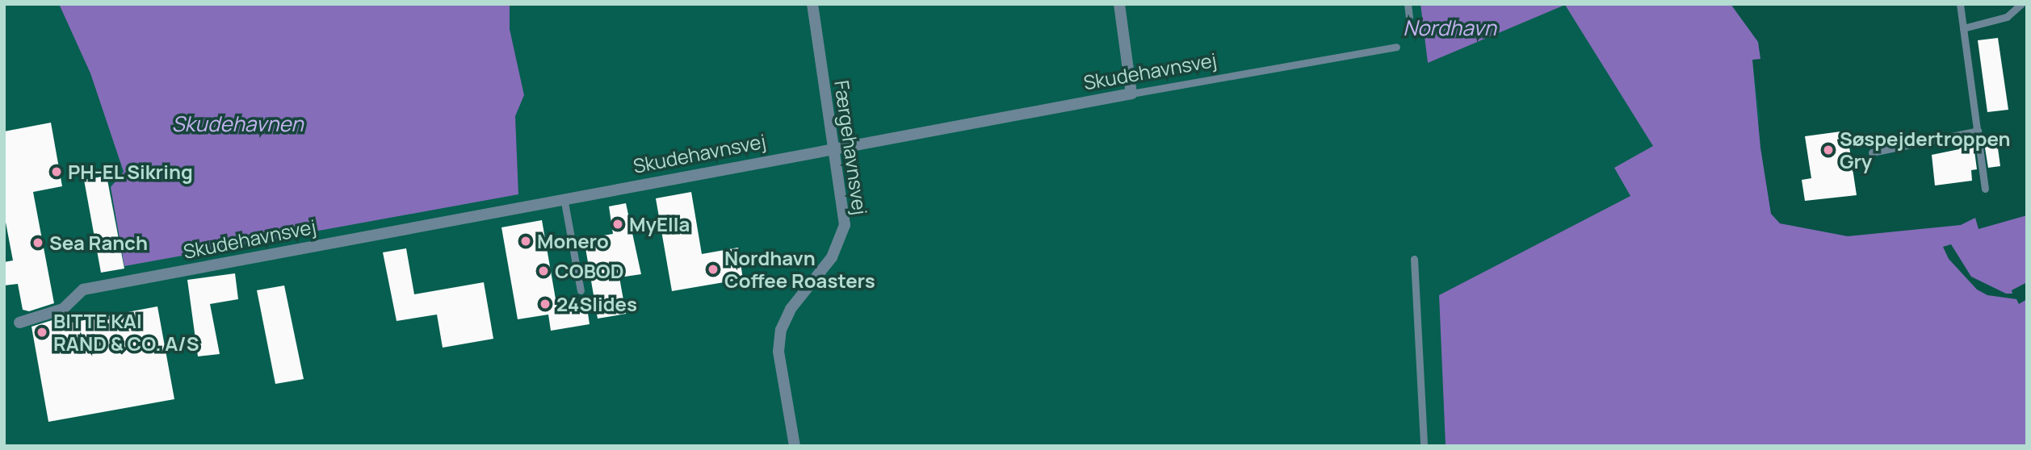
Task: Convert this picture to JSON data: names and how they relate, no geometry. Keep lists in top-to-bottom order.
{
  "streets": {
    "street": ["Skudehavnsvej", "Færgehavnsvej"]
  },
  "crossings": [
    ["Skudehavnsvej", "Færgehavnsvej"]
  ],
  "water": ["Nordhavn", "Skudehavnen"],
  "places": [
    "Søspejdertroppen Gry",
    "PH-EL Sikring",
    "MyElla",
    "Monero",
    "Sea Ranch",
    "Nordhavn Coffee Roasters",
    "COBOD",
    "24Slides",
    "BITTE KAI RAND & CO. A/S"
  ]
}
